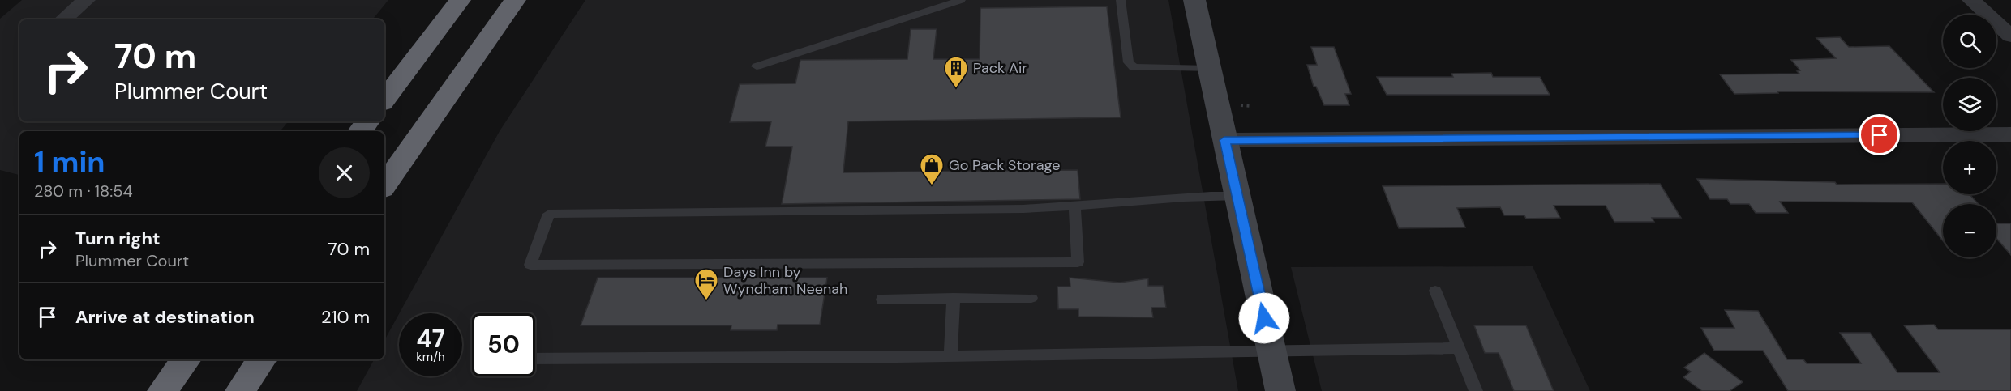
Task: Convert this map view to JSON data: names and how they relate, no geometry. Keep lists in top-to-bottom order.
{
  "places": {
    "building": ["Pack Air"],
    "shop": ["Go Pack Storage"],
    "hotel": ["Days Inn by Wyndham Neenah"]
  },
  "page": {
    "map_buttons": ["+", "−"],
    "turn": ["70 m", "Plummer Court"],
    "heading": ["1 min", "280 m · 18:54"],
    "list": [
      {
        "name": "Turn right",
        "note": "Plummer Court",
        "value": "70 m"
      },
      {
        "name": "Arrive at destination",
        "value": "210 m"
      }
    ],
    "speed": "47 km/h",
    "limit": "50"
  }
}
